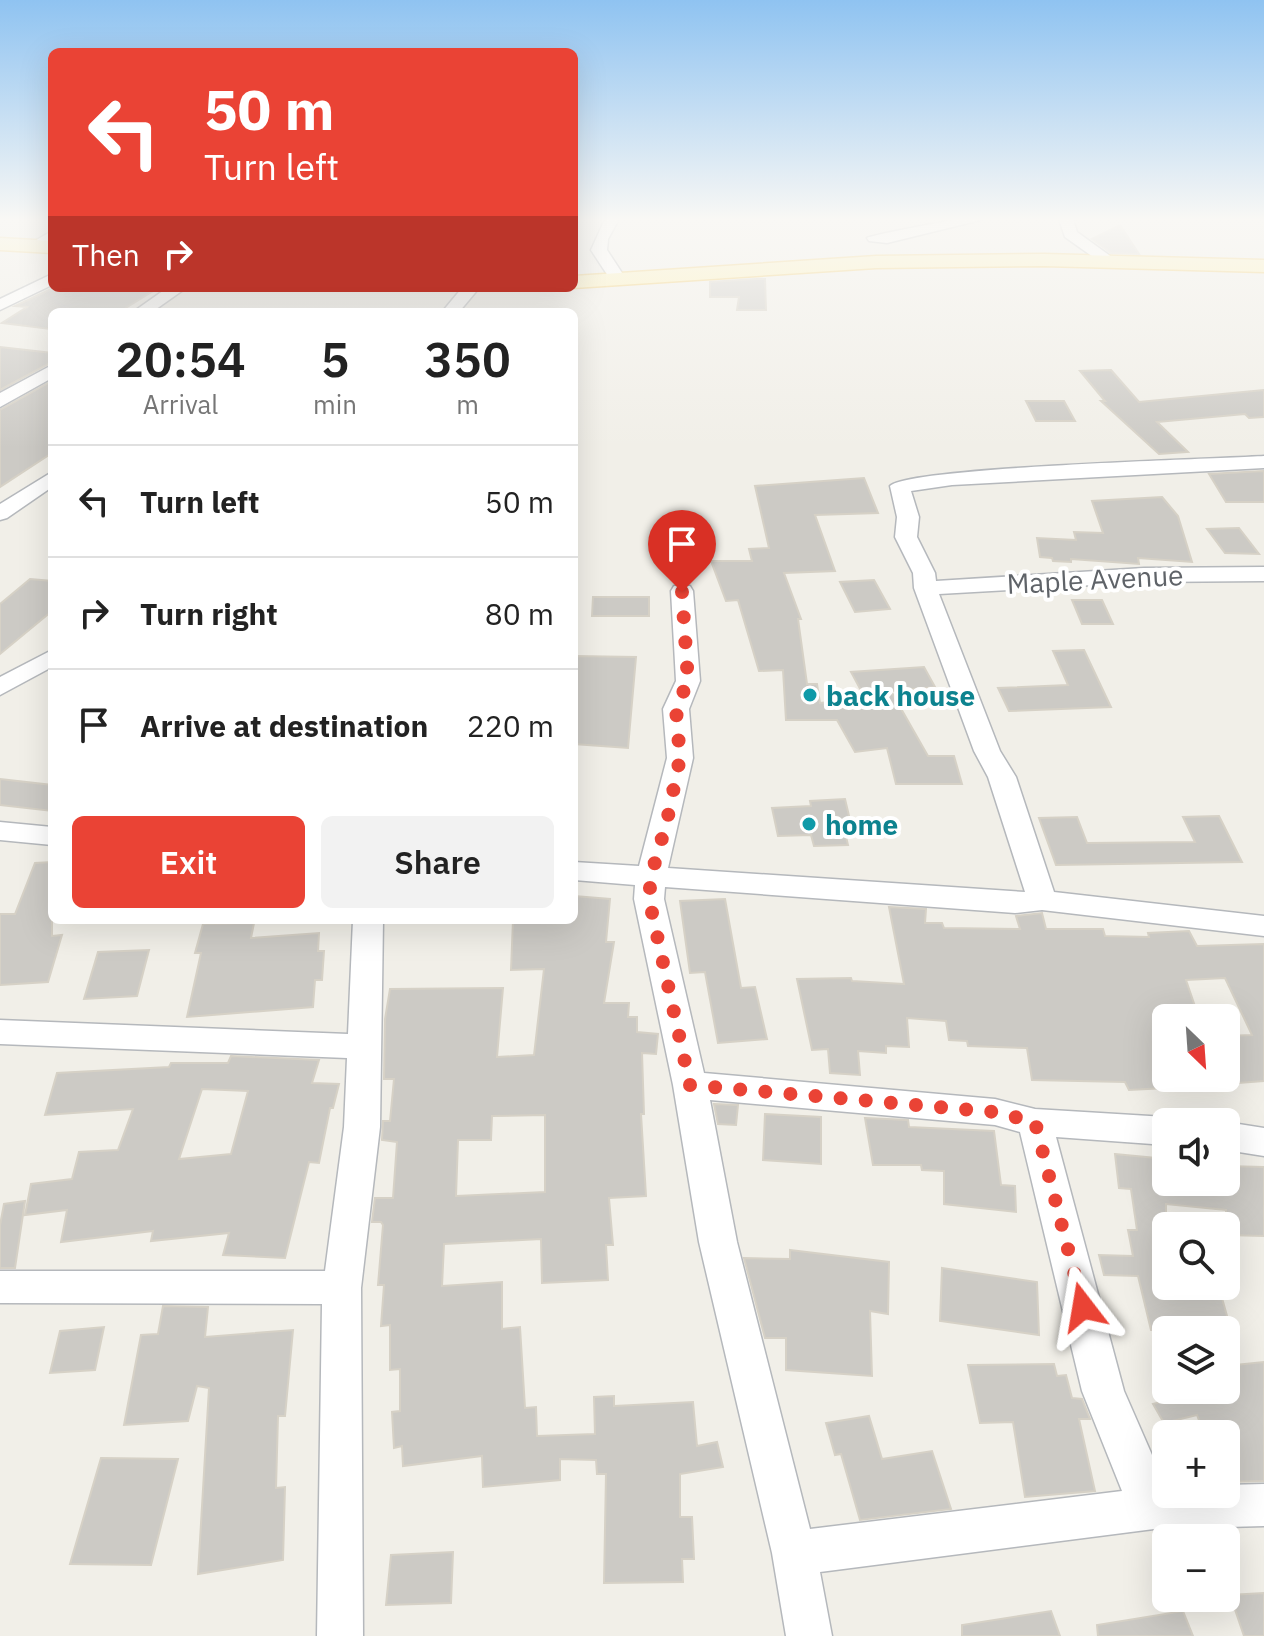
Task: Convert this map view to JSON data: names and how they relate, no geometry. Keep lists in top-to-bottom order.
{
  "streets": {
    "street": ["Maple Avenue"]
  },
  "places": ["back house", "home"],
  "north": "bottom right",
  "page": {
    "turn": ["50 m", "Turn left"],
    "then": "Then",
    "eta": [
      "20:54",
      "Arrival",
      "5",
      "min",
      "350",
      "m"
    ],
    "list": [
      {
        "name": "Turn left",
        "value": "50 m"
      },
      {
        "name": "Turn right",
        "value": "80 m"
      },
      {
        "name": "Arrive at destination",
        "value": "220 m"
      }
    ],
    "buttons": ["Exit", "Share"],
    "map_buttons": ["+", "−"]
  }
}
